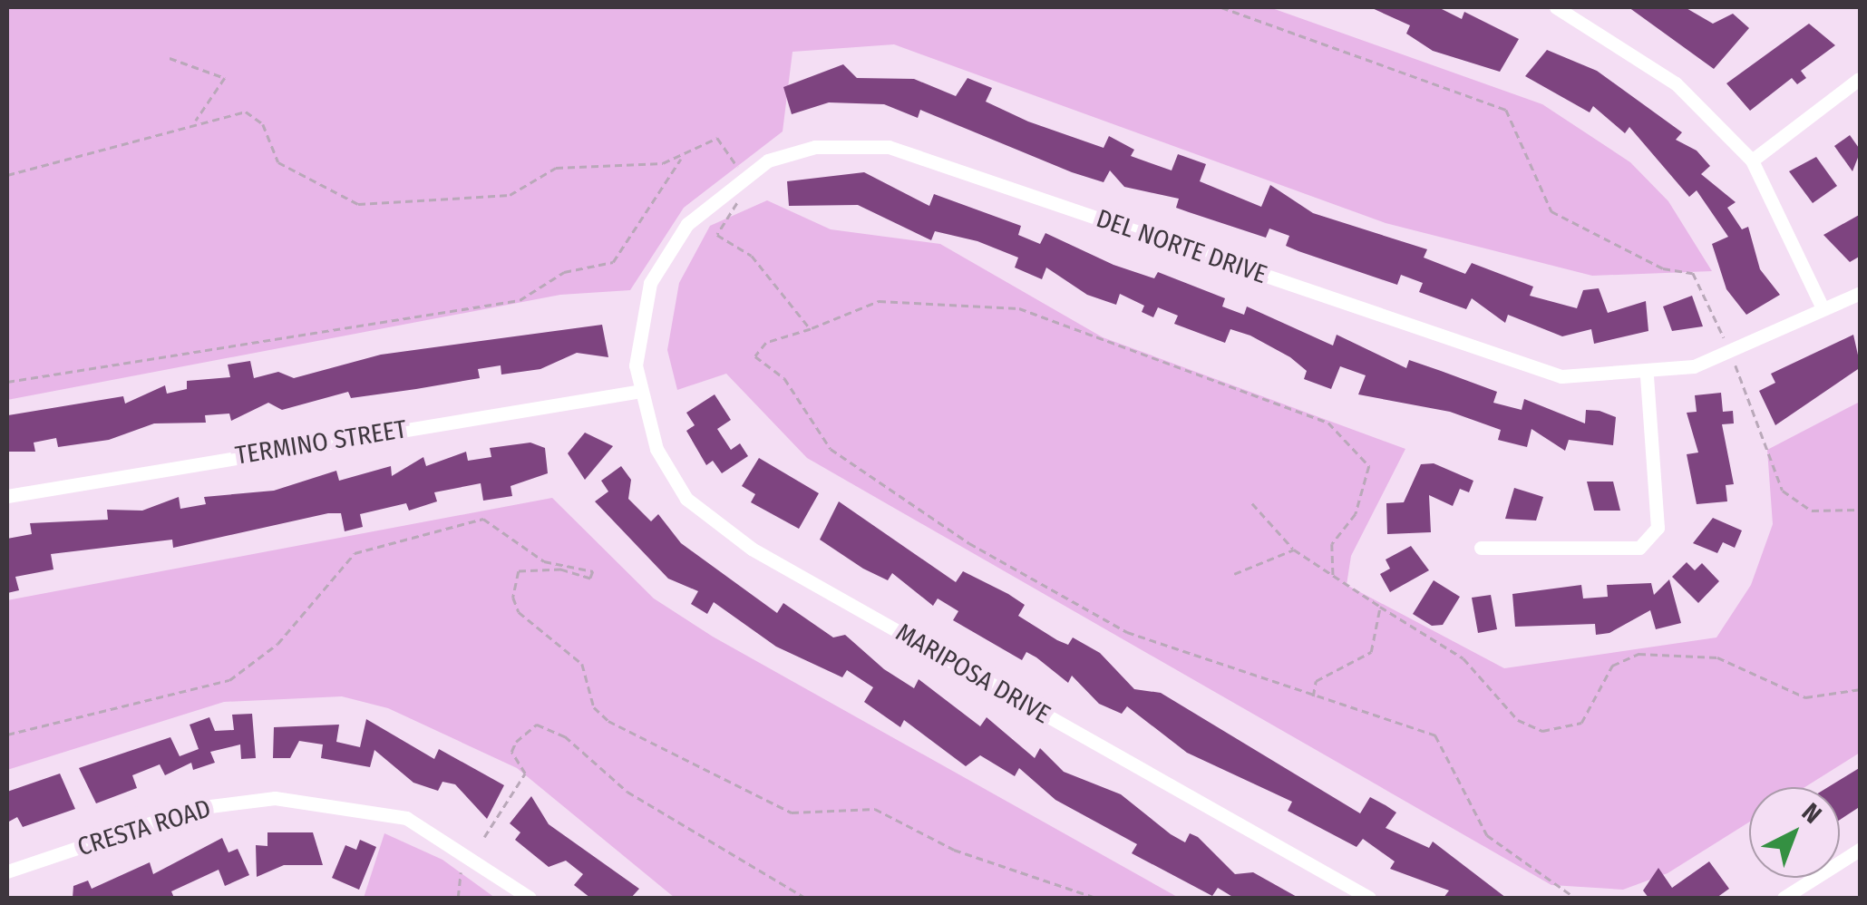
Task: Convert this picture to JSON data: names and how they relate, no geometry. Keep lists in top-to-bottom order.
{
  "streets": {
    "street": [
      "DEL NORTE DRIVE",
      "TERMINO STREET",
      "MARIPOSA DRIVE",
      "CRESTA ROAD"
    ]
  },
  "crossings": [
    ["DEL NORTE DRIVE", "TERMINO STREET"],
    ["DEL NORTE DRIVE", "MARIPOSA DRIVE"],
    ["TERMINO STREET", "MARIPOSA DRIVE"]
  ],
  "north": "top right"
}
